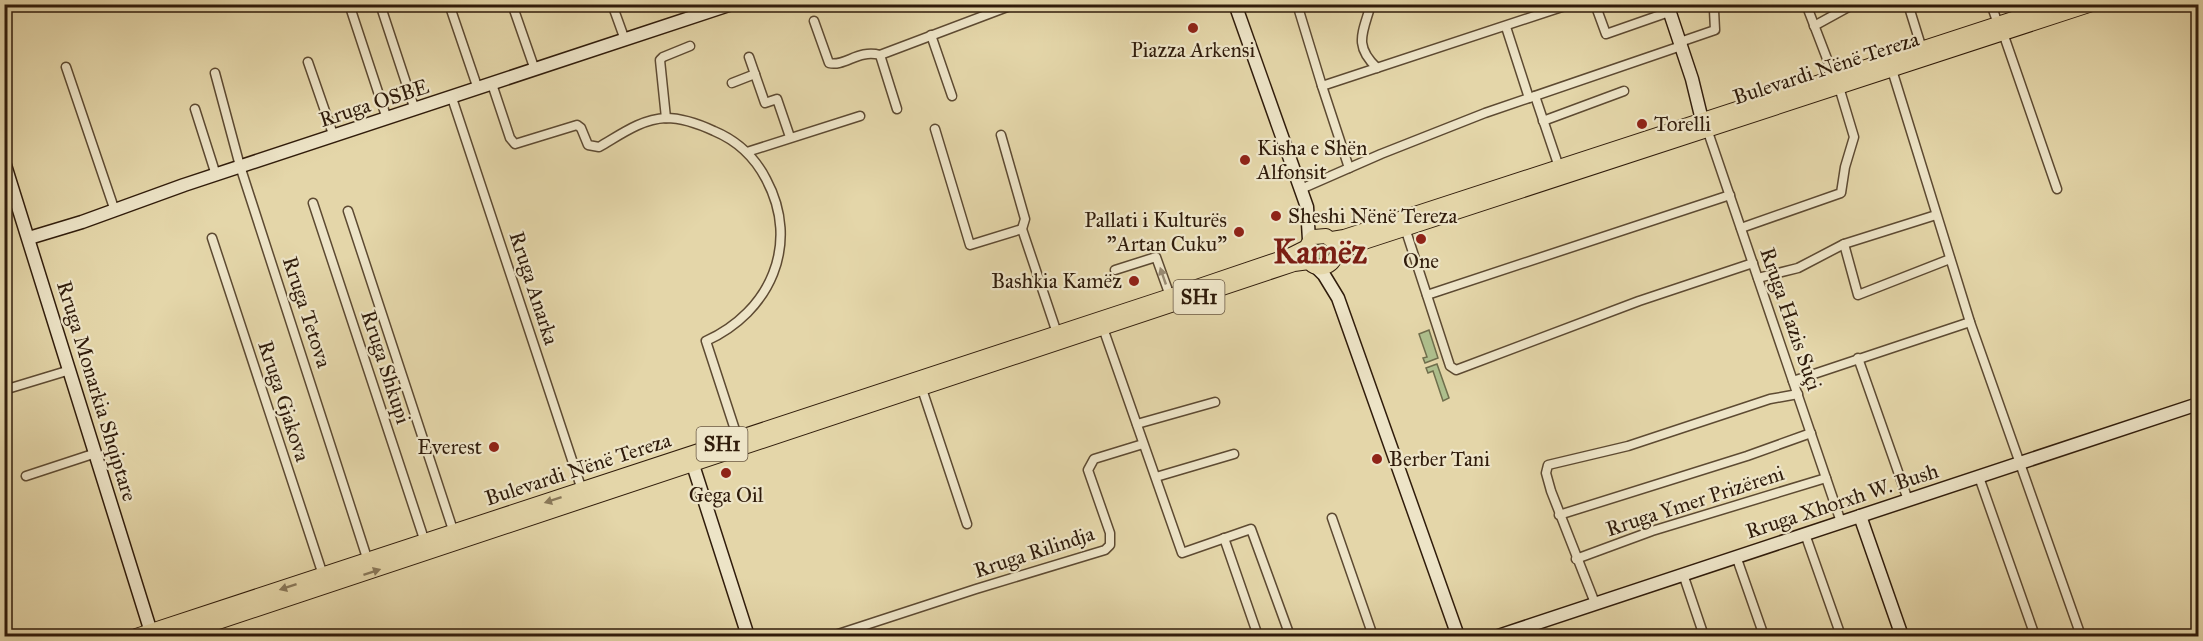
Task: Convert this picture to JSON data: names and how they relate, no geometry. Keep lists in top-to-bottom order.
{
  "streets": {
    "main road": ["Bulevardi Nënë Tereza", "SH1"],
    "street": [
      "Rruga OSBE",
      "Rruga Anarka",
      "Rruga Tetova",
      "Rruga Hazis Suçi",
      "Rruga Shkupi",
      "Rruga Monarkia Shqiptare",
      "Rruga Gjakova",
      "Rruga Ymer Prizëreni",
      "Rruga Xhorxh W. Bush",
      "Rruga Rilindja"
    ]
  },
  "crossings": [
    ["Bulevardi Nënë Tereza", "Rruga Anarka"],
    ["Bulevardi Nënë Tereza", "Rruga Tetova"],
    ["Bulevardi Nënë Tereza", "Rruga Hazis Suçi"],
    ["Bulevardi Nënë Tereza", "Rruga Shkupi"],
    ["Bulevardi Nënë Tereza", "Rruga Monarkia Shqiptare"],
    ["Bulevardi Nënë Tereza", "Rruga Gjakova"],
    ["Rruga OSBE", "Rruga Anarka"],
    ["Rruga OSBE", "Rruga Tetova"],
    ["Rruga OSBE", "Rruga Monarkia Shqiptare"],
    ["Rruga Hazis Suçi", "Rruga Ymer Prizëreni"],
    ["Rruga Hazis Suçi", "Rruga Xhorxh W. Bush"]
  ],
  "districts": ["Kamëz"],
  "places": [
    "Piazza Arkensi",
    "Torelli",
    "Kisha e Shën Alfonsit",
    "Sheshi Nënë Tereza",
    "Pallati i Kulturës \"Artan Cuku\"",
    "One",
    "Bashkia Kamëz",
    "Everest",
    "Berber Tani",
    "Gega Oil"
  ]
}
